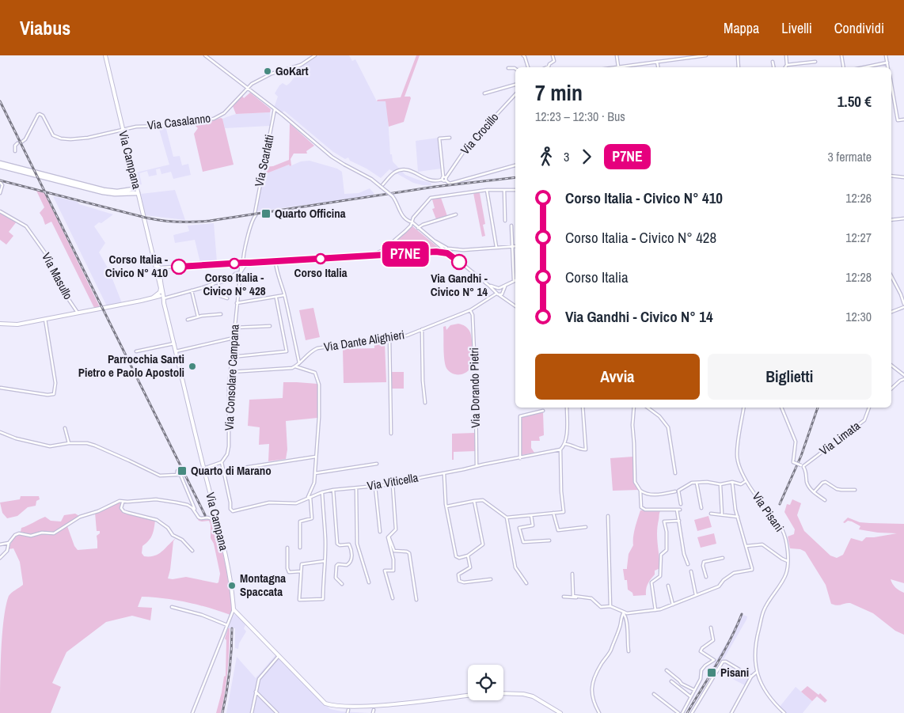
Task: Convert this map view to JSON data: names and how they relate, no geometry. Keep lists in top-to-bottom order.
{
  "streets": {
    "main road": ["Via Campana", "Via Masullo"],
    "street": [
      "Via Casalanno",
      "Via Crocillo",
      "Via Scarlatti",
      "Via Dante Alighieri",
      "Via Consolare Campana",
      "Via Dorando Pietri",
      "Via Limata",
      "Via Viticella",
      "Via Pisani"
    ]
  },
  "crossings": [
    ["Via Casalanno", "Via Campana"],
    ["Via Campana", "Via Masullo"],
    ["Via Scarlatti", "Via Consolare Campana"],
    ["Via Dante Alighieri", "Via Consolare Campana"],
    ["Via Dante Alighieri", "Via Dorando Pietri"],
    ["Via Consolare Campana", "Via Viticella"],
    ["Via Dorando Pietri", "Via Viticella"]
  ],
  "places": {
    "other": [
      "GoKart",
      "Corso Italia",
      "Via Gandhi - Civico N° 14",
      "Corso Italia - Civico N° 428",
      "Corso Italia - Civico N° 410",
      "Parrocchia Santi Pietro e Paolo Apostoli",
      "Montagna Spaccata"
    ],
    "transit": ["Quarto Officina", "Quarto di Marano", "Pisani"]
  },
  "lines": ["bus line P7NE"],
  "page": {
    "header": "Viabus",
    "nav": ["Mappa", "Livelli", "Condividi"],
    "on_map": "P7NE",
    "heading": ["7 min", "12:23 – 12:30 · Bus", "1.50 €"],
    "legs": ["3", "P7NE", "3 fermate"],
    "list": [
      {
        "name": "Corso Italia - Civico N° 410",
        "value": "12:26"
      },
      {
        "name": "Corso Italia - Civico N° 428",
        "value": "12:27"
      },
      {
        "name": "Corso Italia",
        "value": "12:28"
      },
      {
        "name": "Via Gandhi - Civico N° 14",
        "value": "12:30"
      }
    ],
    "buttons": ["Avvia", "Biglietti"]
  }
}
